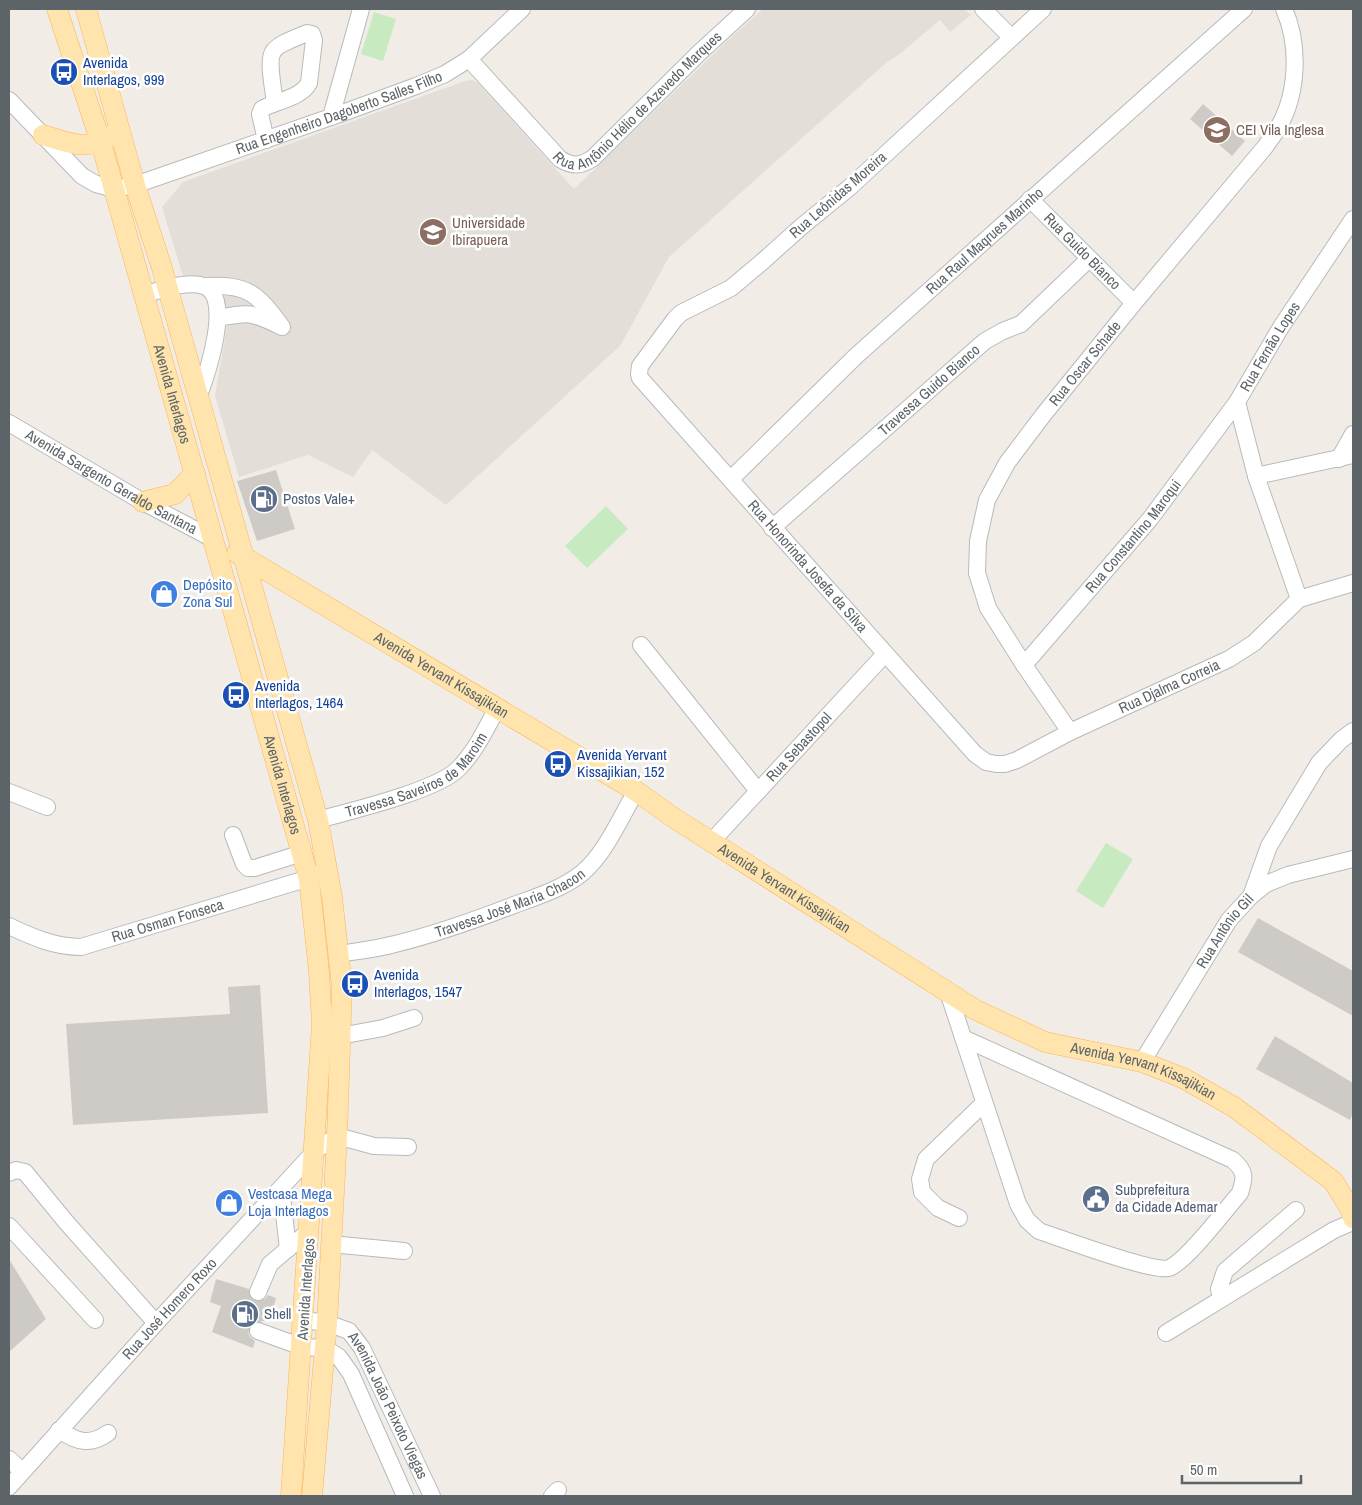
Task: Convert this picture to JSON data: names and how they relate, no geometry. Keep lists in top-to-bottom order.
{
  "streets": {
    "main road": ["Avenida Interlagos", "Avenida Yervant Kissajikian"],
    "street": [
      "Rua Antônio Hélio de Azevedo Marques",
      "Rua Engenheiro Dagoberto Salles Filho",
      "Rua Leônidas Moreira",
      "Rua Raul Maqrues Marinho",
      "Rua Guido Bianco",
      "Rua Fernão Lopes",
      "Rua Oscar Schade",
      "Travessa Guido Bianco",
      "Avenida Sargento Geraldo Santana",
      "Rua Constantino Maroqui",
      "Rua Honorinda Josefa da Silva",
      "Rua Djalma Correia",
      "Rua Sebastopol",
      "Travessa Saveiros de Maroim",
      "Travessa José Maria Chacon",
      "Rua Osman Fonseca",
      "Rua Antônio Gil",
      "Rua José Homero Roxo",
      "Avenida João Peixoto Viegas"
    ]
  },
  "crossings": [
    ["Rua Antônio Hélio de Azevedo Marques", "Rua Engenheiro Dagoberto Salles Filho"],
    ["Rua Engenheiro Dagoberto Salles Filho", "Avenida Interlagos"],
    ["Rua Leônidas Moreira", "Rua Honorinda Josefa da Silva"],
    ["Rua Raul Maqrues Marinho", "Rua Guido Bianco"],
    ["Rua Raul Maqrues Marinho", "Rua Honorinda Josefa da Silva"],
    ["Rua Guido Bianco", "Rua Oscar Schade"],
    ["Rua Guido Bianco", "Travessa Guido Bianco"],
    ["Rua Fernão Lopes", "Rua Constantino Maroqui"],
    ["Rua Fernão Lopes", "Rua Djalma Correia"],
    ["Rua Oscar Schade", "Rua Constantino Maroqui"],
    ["Rua Oscar Schade", "Rua Djalma Correia"],
    ["Travessa Guido Bianco", "Rua Honorinda Josefa da Silva"],
    ["Avenida Interlagos", "Avenida Sargento Geraldo Santana"],
    ["Avenida Interlagos", "Avenida Yervant Kissajikian"],
    ["Avenida Interlagos", "Travessa Saveiros de Maroim"],
    ["Avenida Interlagos", "Travessa José Maria Chacon"],
    ["Avenida Interlagos", "Rua Osman Fonseca"],
    ["Avenida Interlagos", "Rua José Homero Roxo"],
    ["Avenida Interlagos", "Avenida João Peixoto Viegas"],
    ["Avenida Sargento Geraldo Santana", "Avenida Yervant Kissajikian"],
    ["Rua Honorinda Josefa da Silva", "Rua Djalma Correia"],
    ["Rua Honorinda Josefa da Silva", "Rua Sebastopol"],
    ["Avenida Yervant Kissajikian", "Rua Sebastopol"],
    ["Avenida Yervant Kissajikian", "Travessa Saveiros de Maroim"],
    ["Avenida Yervant Kissajikian", "Travessa José Maria Chacon"],
    ["Avenida Yervant Kissajikian", "Rua Antônio Gil"]
  ],
  "places": {
    "bus stop": [
      "Avenida Interlagos, 999",
      "Avenida Interlagos, 1464",
      "Avenida Yervant Kissajikian, 152",
      "Avenida Interlagos, 1547"
    ],
    "school or university": ["CEI Vila Inglesa", "Universidade Ibirapuera"],
    "fuel station": ["Postos Vale+", "Shell"],
    "shop": ["Depósito Zona Sul", "Vestcasa Mega Loja Interlagos"],
    "public building": ["Subprefeitura da Cidade Ademar"]
  },
  "scale_bar": "50 m"
}
